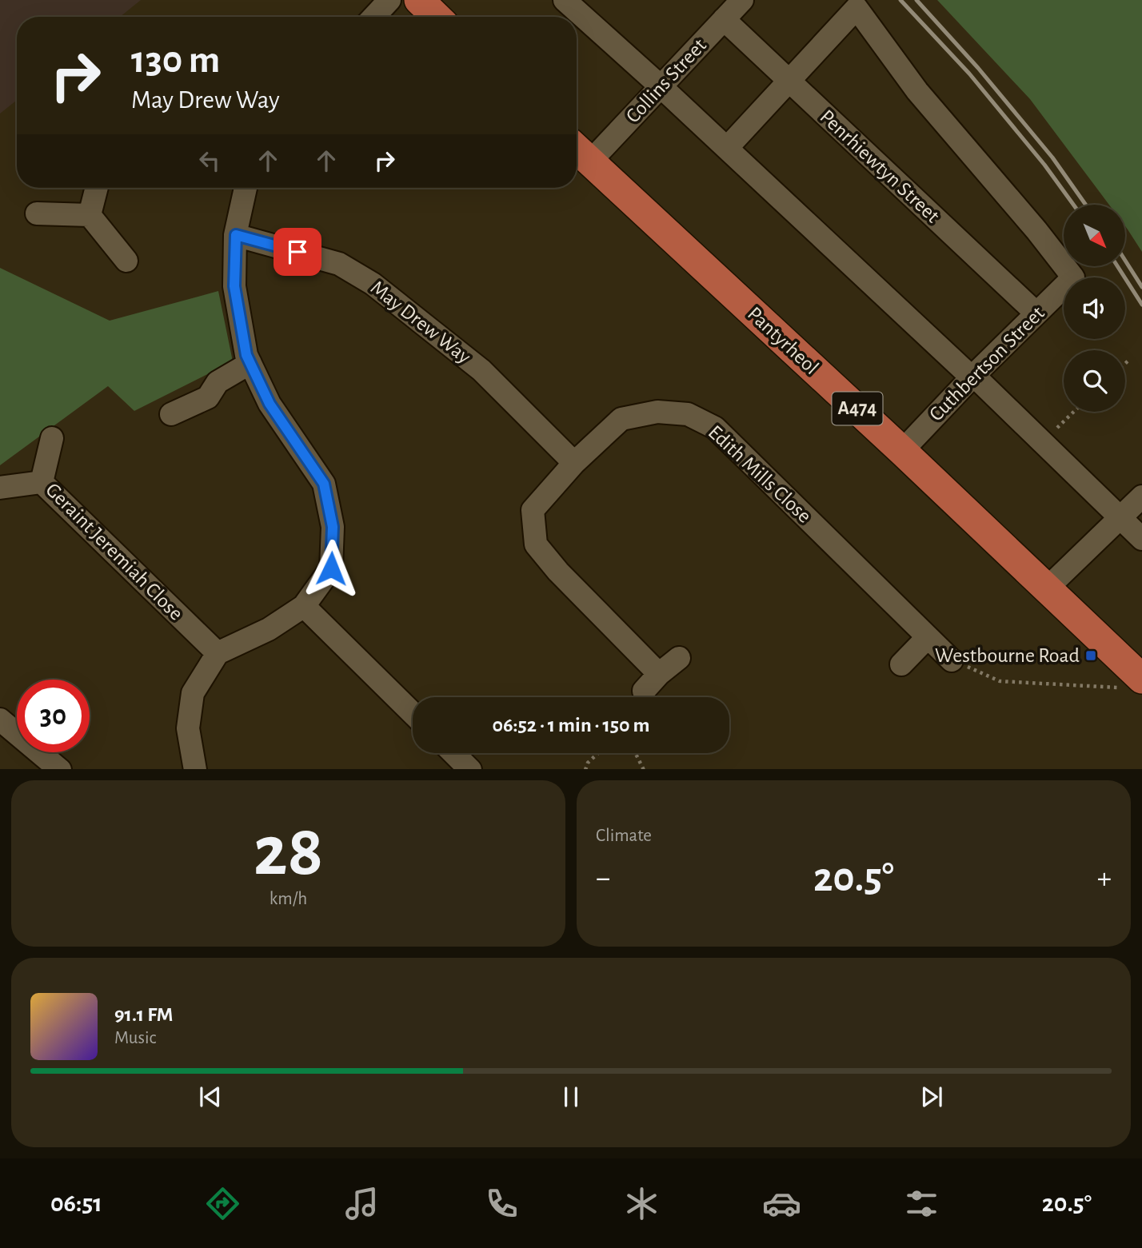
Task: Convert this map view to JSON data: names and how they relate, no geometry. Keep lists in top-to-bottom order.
{
  "streets": {
    "main road": ["Pantyrheol", "A474"],
    "street": [
      "Collins Street",
      "Penrhiewtyn Street",
      "May Drew Way",
      "Cuthbertson Street",
      "Edith Mills Close",
      "Geraint Jeremiah Close"
    ]
  },
  "crossings": [
    ["Collins Street", "Penrhiewtyn Street"],
    ["Collins Street", "Pantyrheol"],
    ["Penrhiewtyn Street", "Cuthbertson Street"],
    ["May Drew Way", "Edith Mills Close"],
    ["Pantyrheol", "Cuthbertson Street"]
  ],
  "places": {
    "transit": ["Westbourne Road"]
  },
  "north": "bottom right",
  "page": {
    "turn": ["130 m", "May Drew Way"],
    "limit": "30",
    "trip": "06:52 · 1 min · 150 m",
    "tile": [
      ["28", "km/h"],
      "Climate"
    ],
    "heat": ["−", "20.5°", "+"],
    "song": ["91.1 FM", "Music"],
    "tabs": ["06:51", "20.5°"]
  }
}
